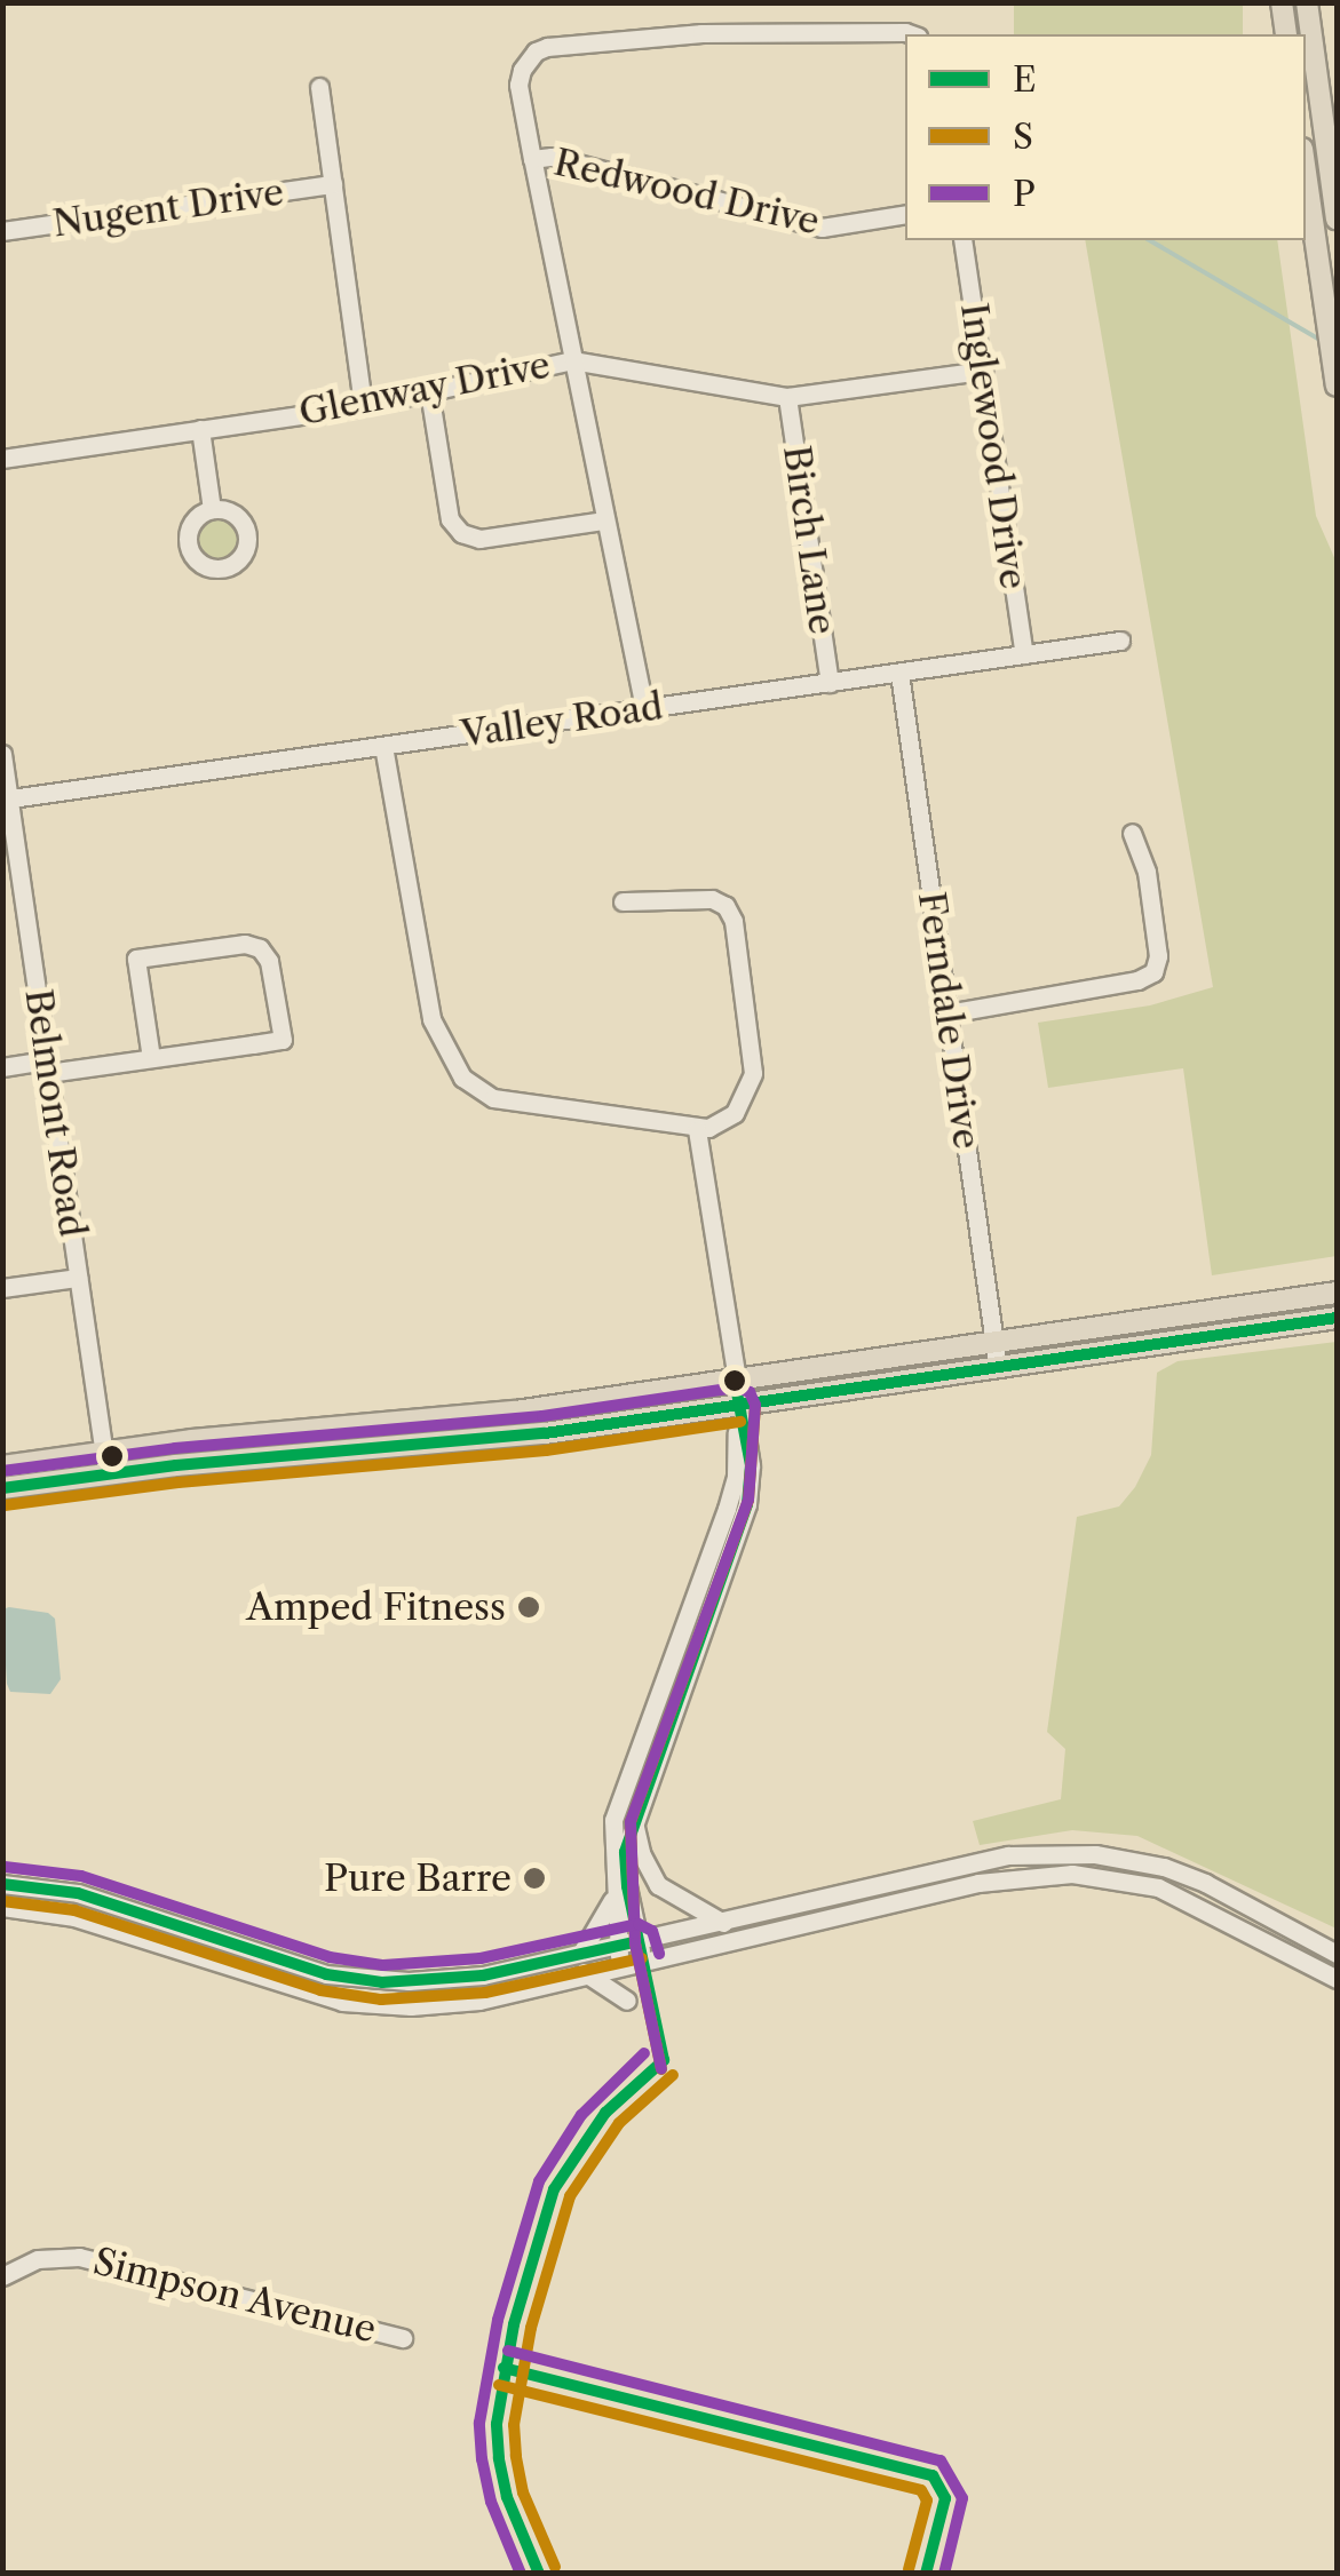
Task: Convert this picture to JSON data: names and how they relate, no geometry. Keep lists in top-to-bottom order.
{
  "streets": {
    "street": [
      "Redwood Drive",
      "Nugent Drive",
      "Glenway Drive",
      "Inglewood Drive",
      "Birch Lane",
      "Valley Road",
      "Ferndale Drive",
      "Belmont Road",
      "Simpson Avenue"
    ]
  },
  "crossings": [
    ["Glenway Drive", "Inglewood Drive"],
    ["Glenway Drive", "Birch Lane"],
    ["Inglewood Drive", "Valley Road"],
    ["Birch Lane", "Valley Road"],
    ["Valley Road", "Ferndale Drive"],
    ["Valley Road", "Belmont Road"]
  ],
  "places": ["Amped Fitness", "Pure Barre"],
  "lines": ["transit line E", "transit line P", "transit line S"],
  "legend": ["E", "S", "P"]
}
